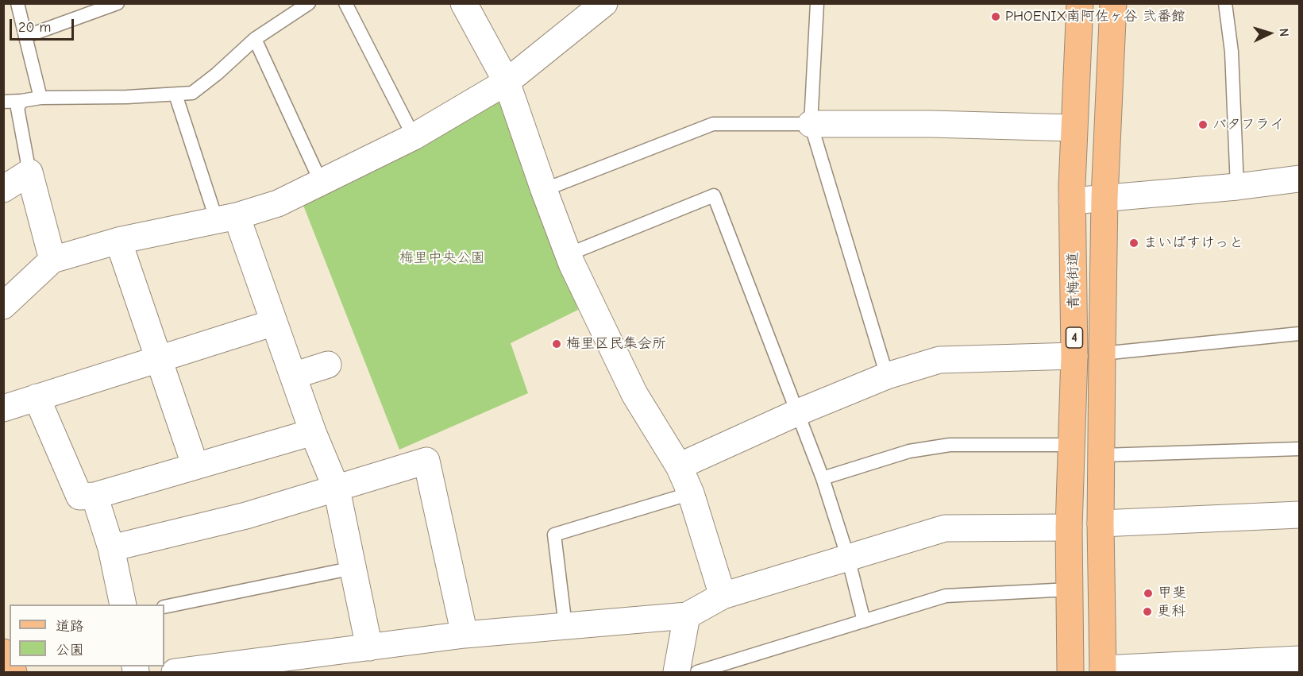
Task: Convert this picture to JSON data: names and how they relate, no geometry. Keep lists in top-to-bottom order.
{
  "streets": {
    "main road": ["青梅街道", "4"]
  },
  "parks": ["梅里中央公園"],
  "places": [
    "PHOENIX南阿佐ヶ谷 弐番館",
    "バタフライ",
    "まいばすけっと",
    "梅里区民集会所",
    "甲斐",
    "更科"
  ],
  "legend": ["道路", "公園"],
  "scale_bar": "20 m",
  "north": "right"
}
